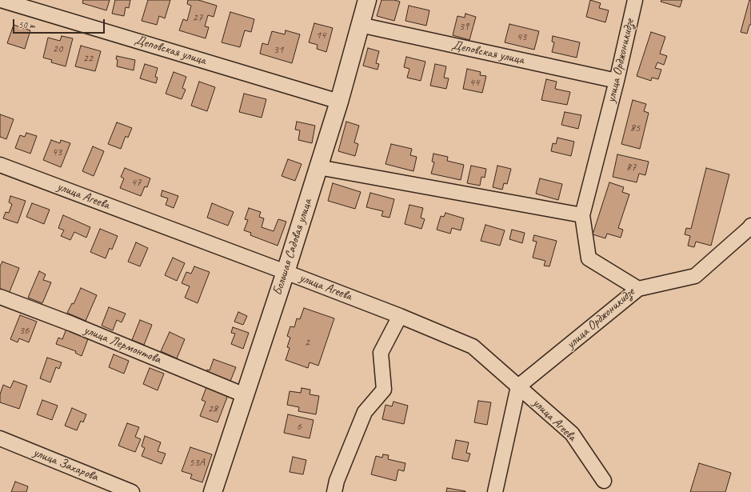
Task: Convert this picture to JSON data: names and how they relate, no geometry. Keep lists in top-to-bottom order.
{
  "streets": {
    "main road": ["Большая Садовая улица"],
    "street": [
      "Деповская улица",
      "улица Орджоникидзе",
      "улица Агеева",
      "улица Лермонтова",
      "улица Захарова"
    ]
  },
  "crossings": [
    ["Деповская улица", "улица Орджоникидзе"],
    ["Деповская улица", "Большая Садовая улица"],
    ["улица Орджоникидзе", "улица Агеева"],
    ["улица Агеева", "Большая Садовая улица"],
    ["Большая Садовая улица", "улица Лермонтова"]
  ],
  "house_numbers": [
    "27",
    "39",
    "14",
    "43",
    "20",
    "31",
    "22",
    "44",
    "85",
    "43",
    "87",
    "47",
    "36",
    "2",
    "28",
    "6",
    "53А"
  ],
  "scale_bar": "50 m"
}
